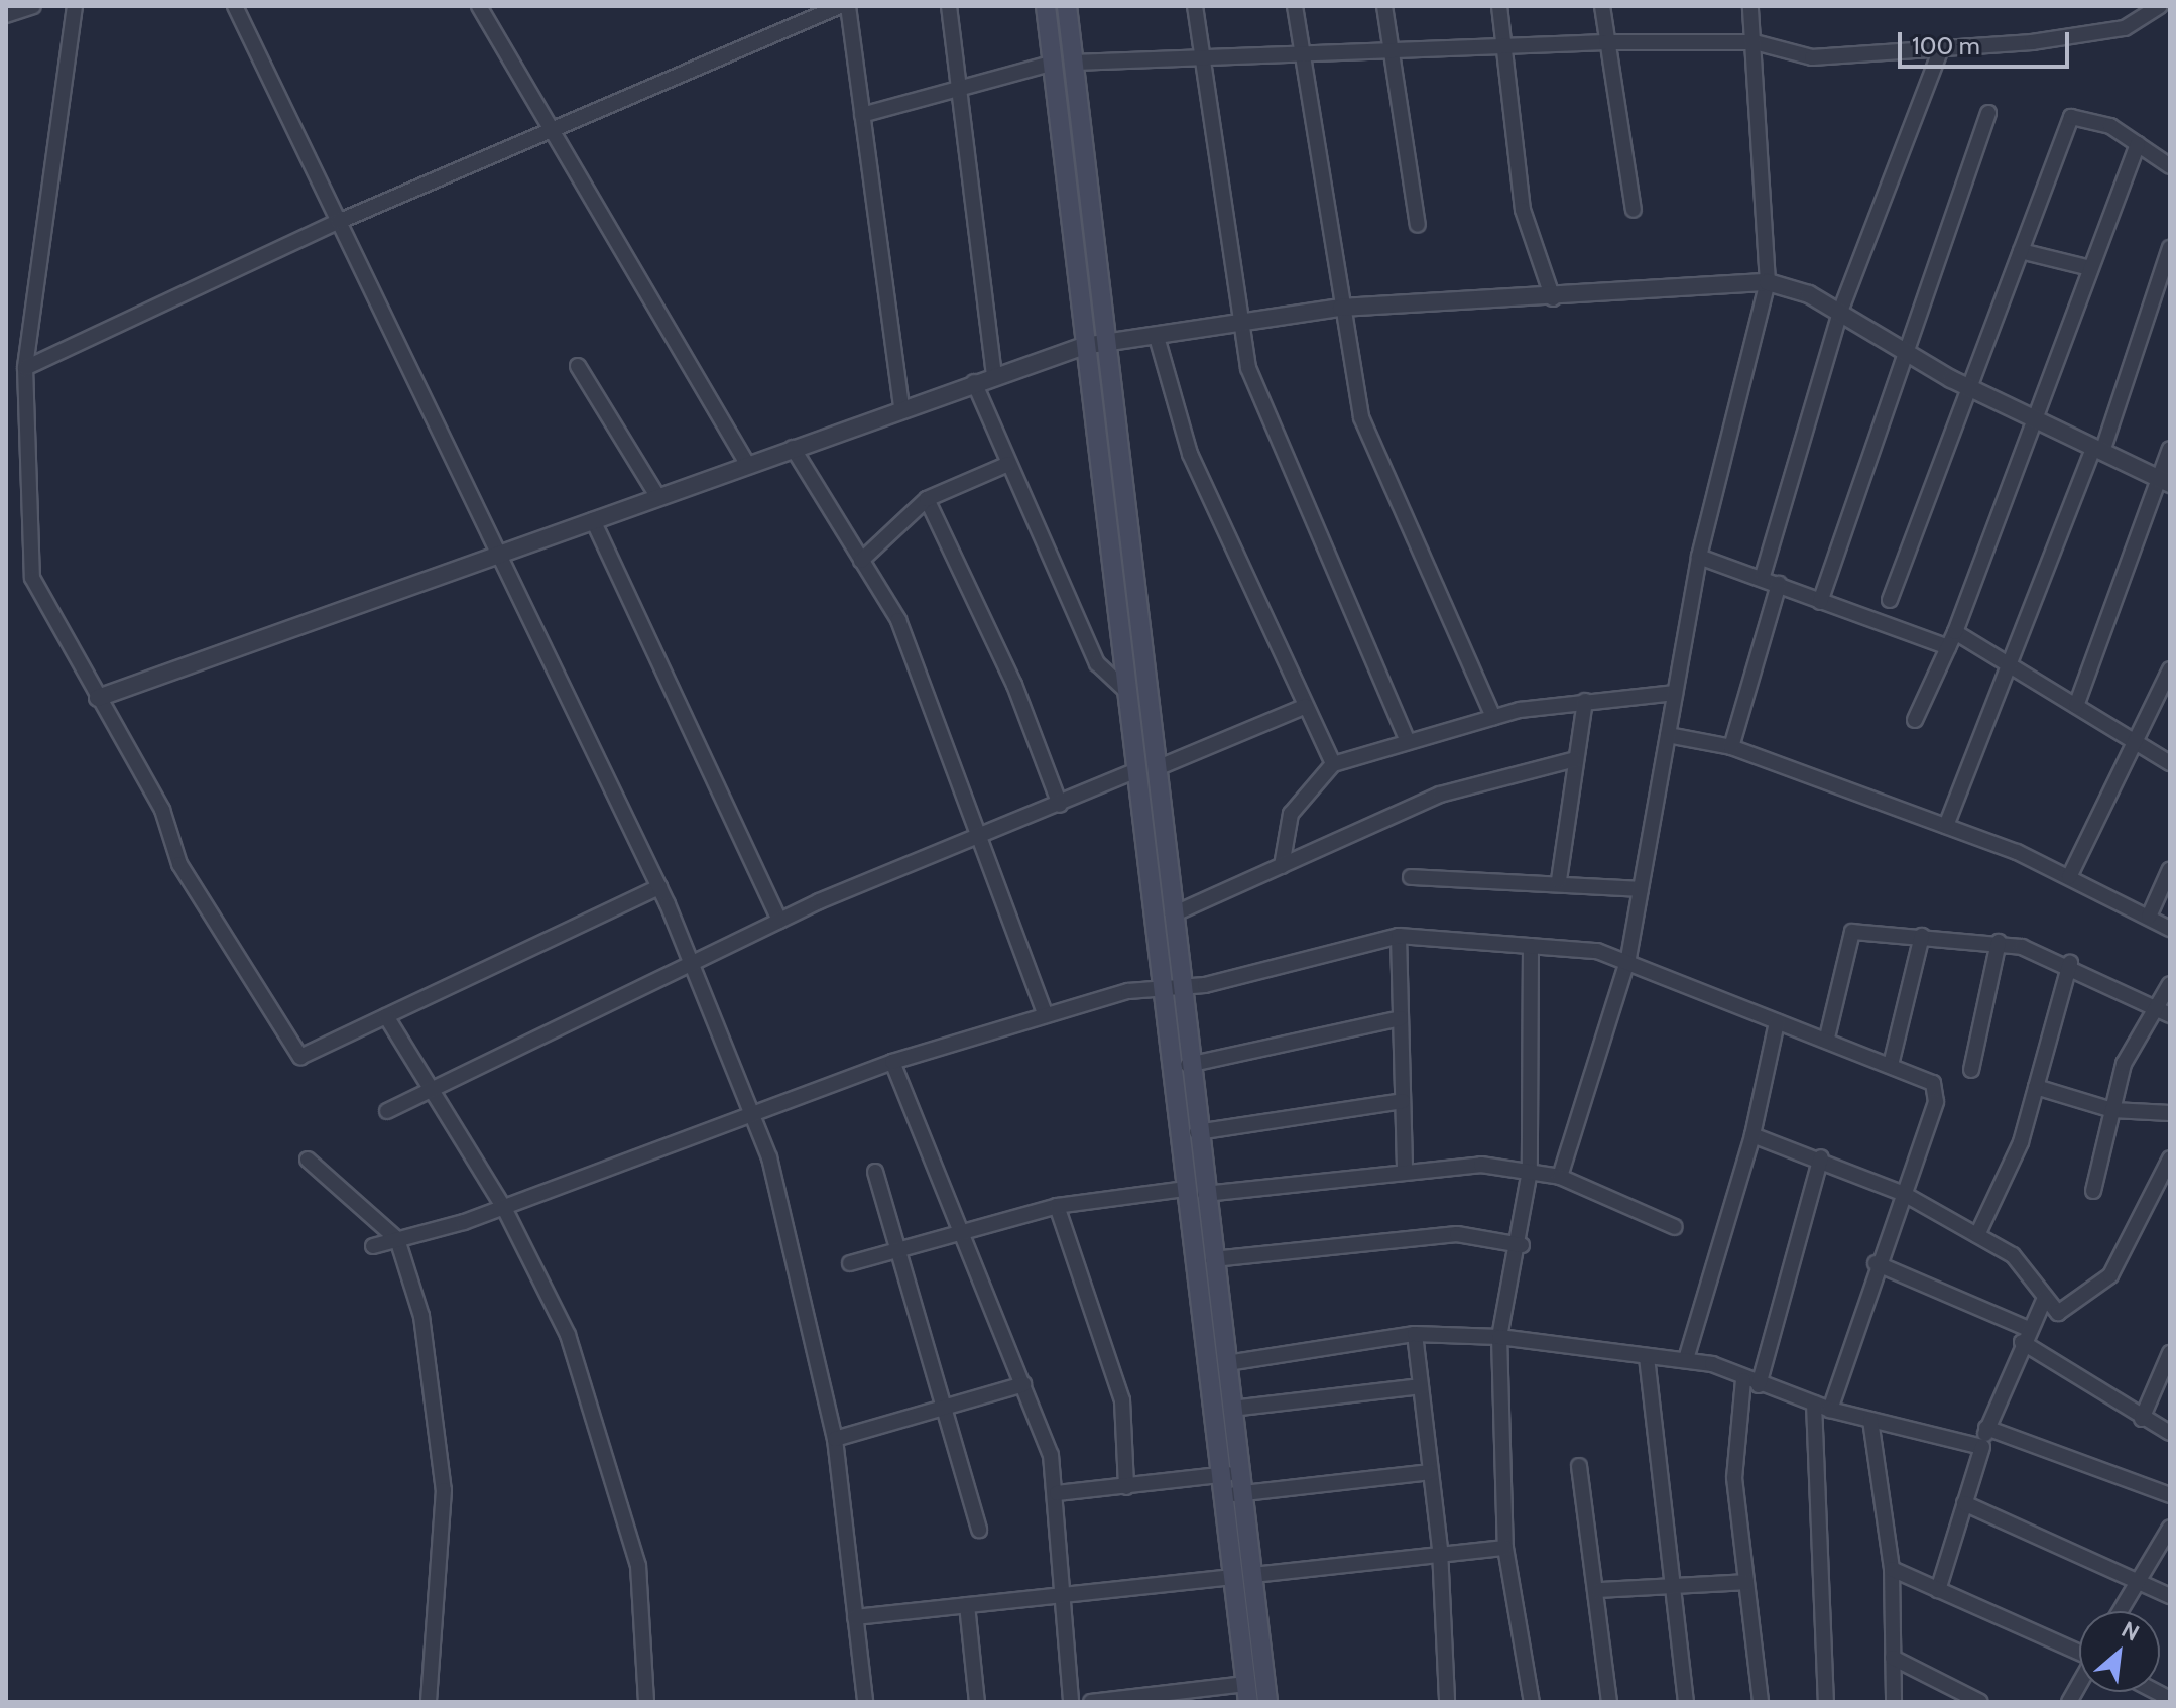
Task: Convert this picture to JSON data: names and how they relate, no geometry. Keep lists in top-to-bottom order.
{
  "scale_bar": "100 m",
  "north": "top right"
}
